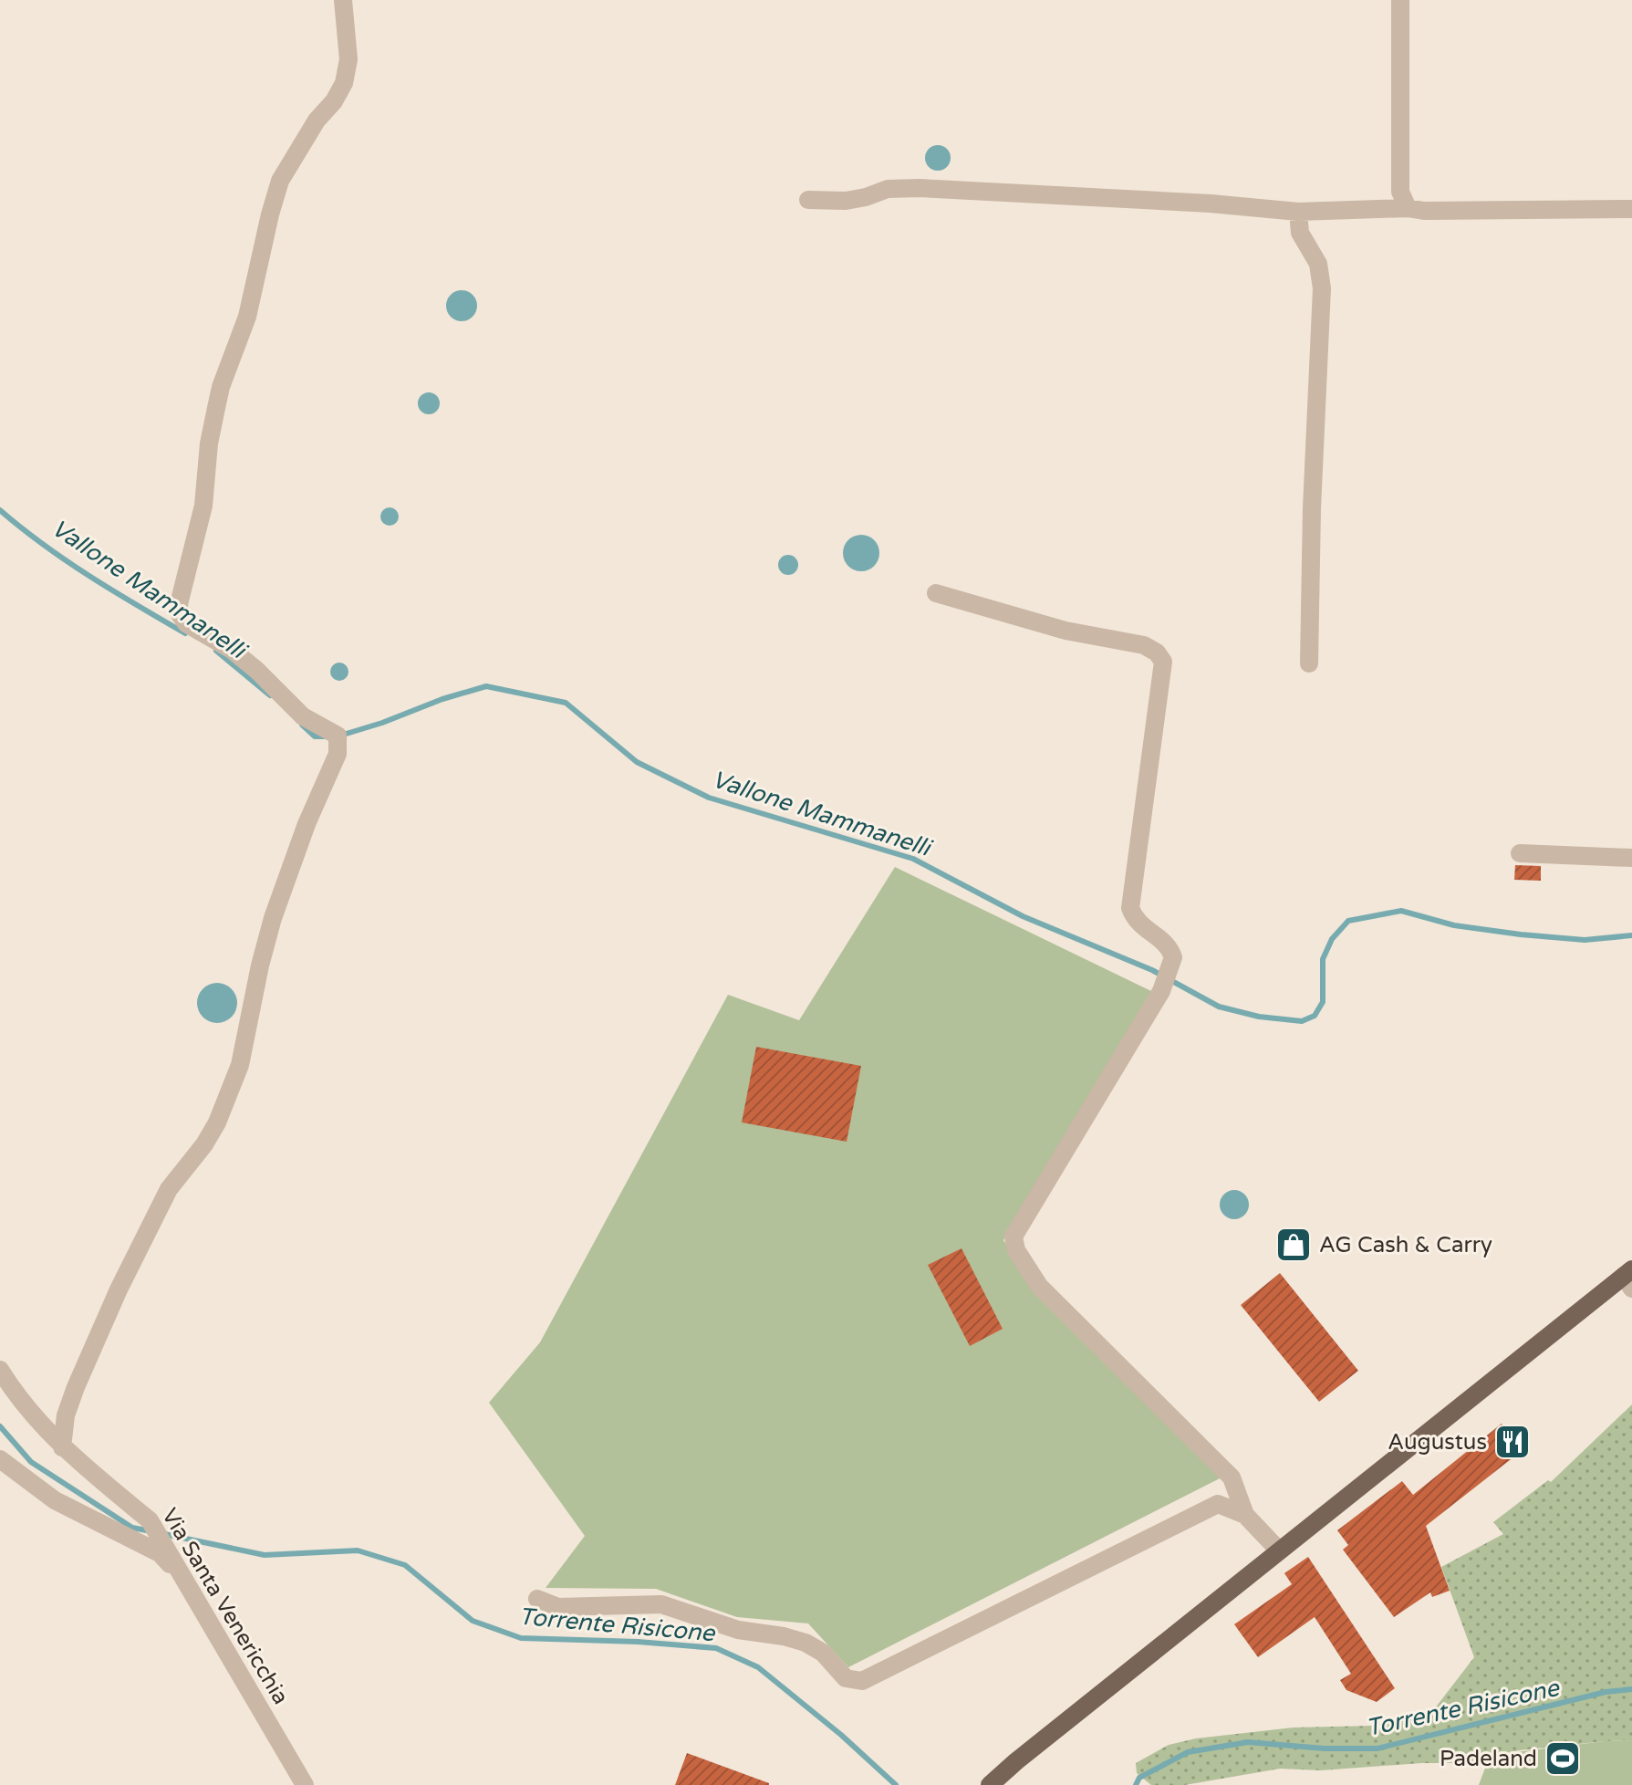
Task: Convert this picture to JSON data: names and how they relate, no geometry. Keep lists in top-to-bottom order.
{
  "streets": {
    "street": ["Via Santa Venericchia"]
  },
  "water": ["Vallone Mammanelli", "Torrente Risicone"],
  "places": {
    "shop": ["AG Cash & Carry"],
    "restaurant": ["Augustus"],
    "sports": ["Padeland"]
  }
}
